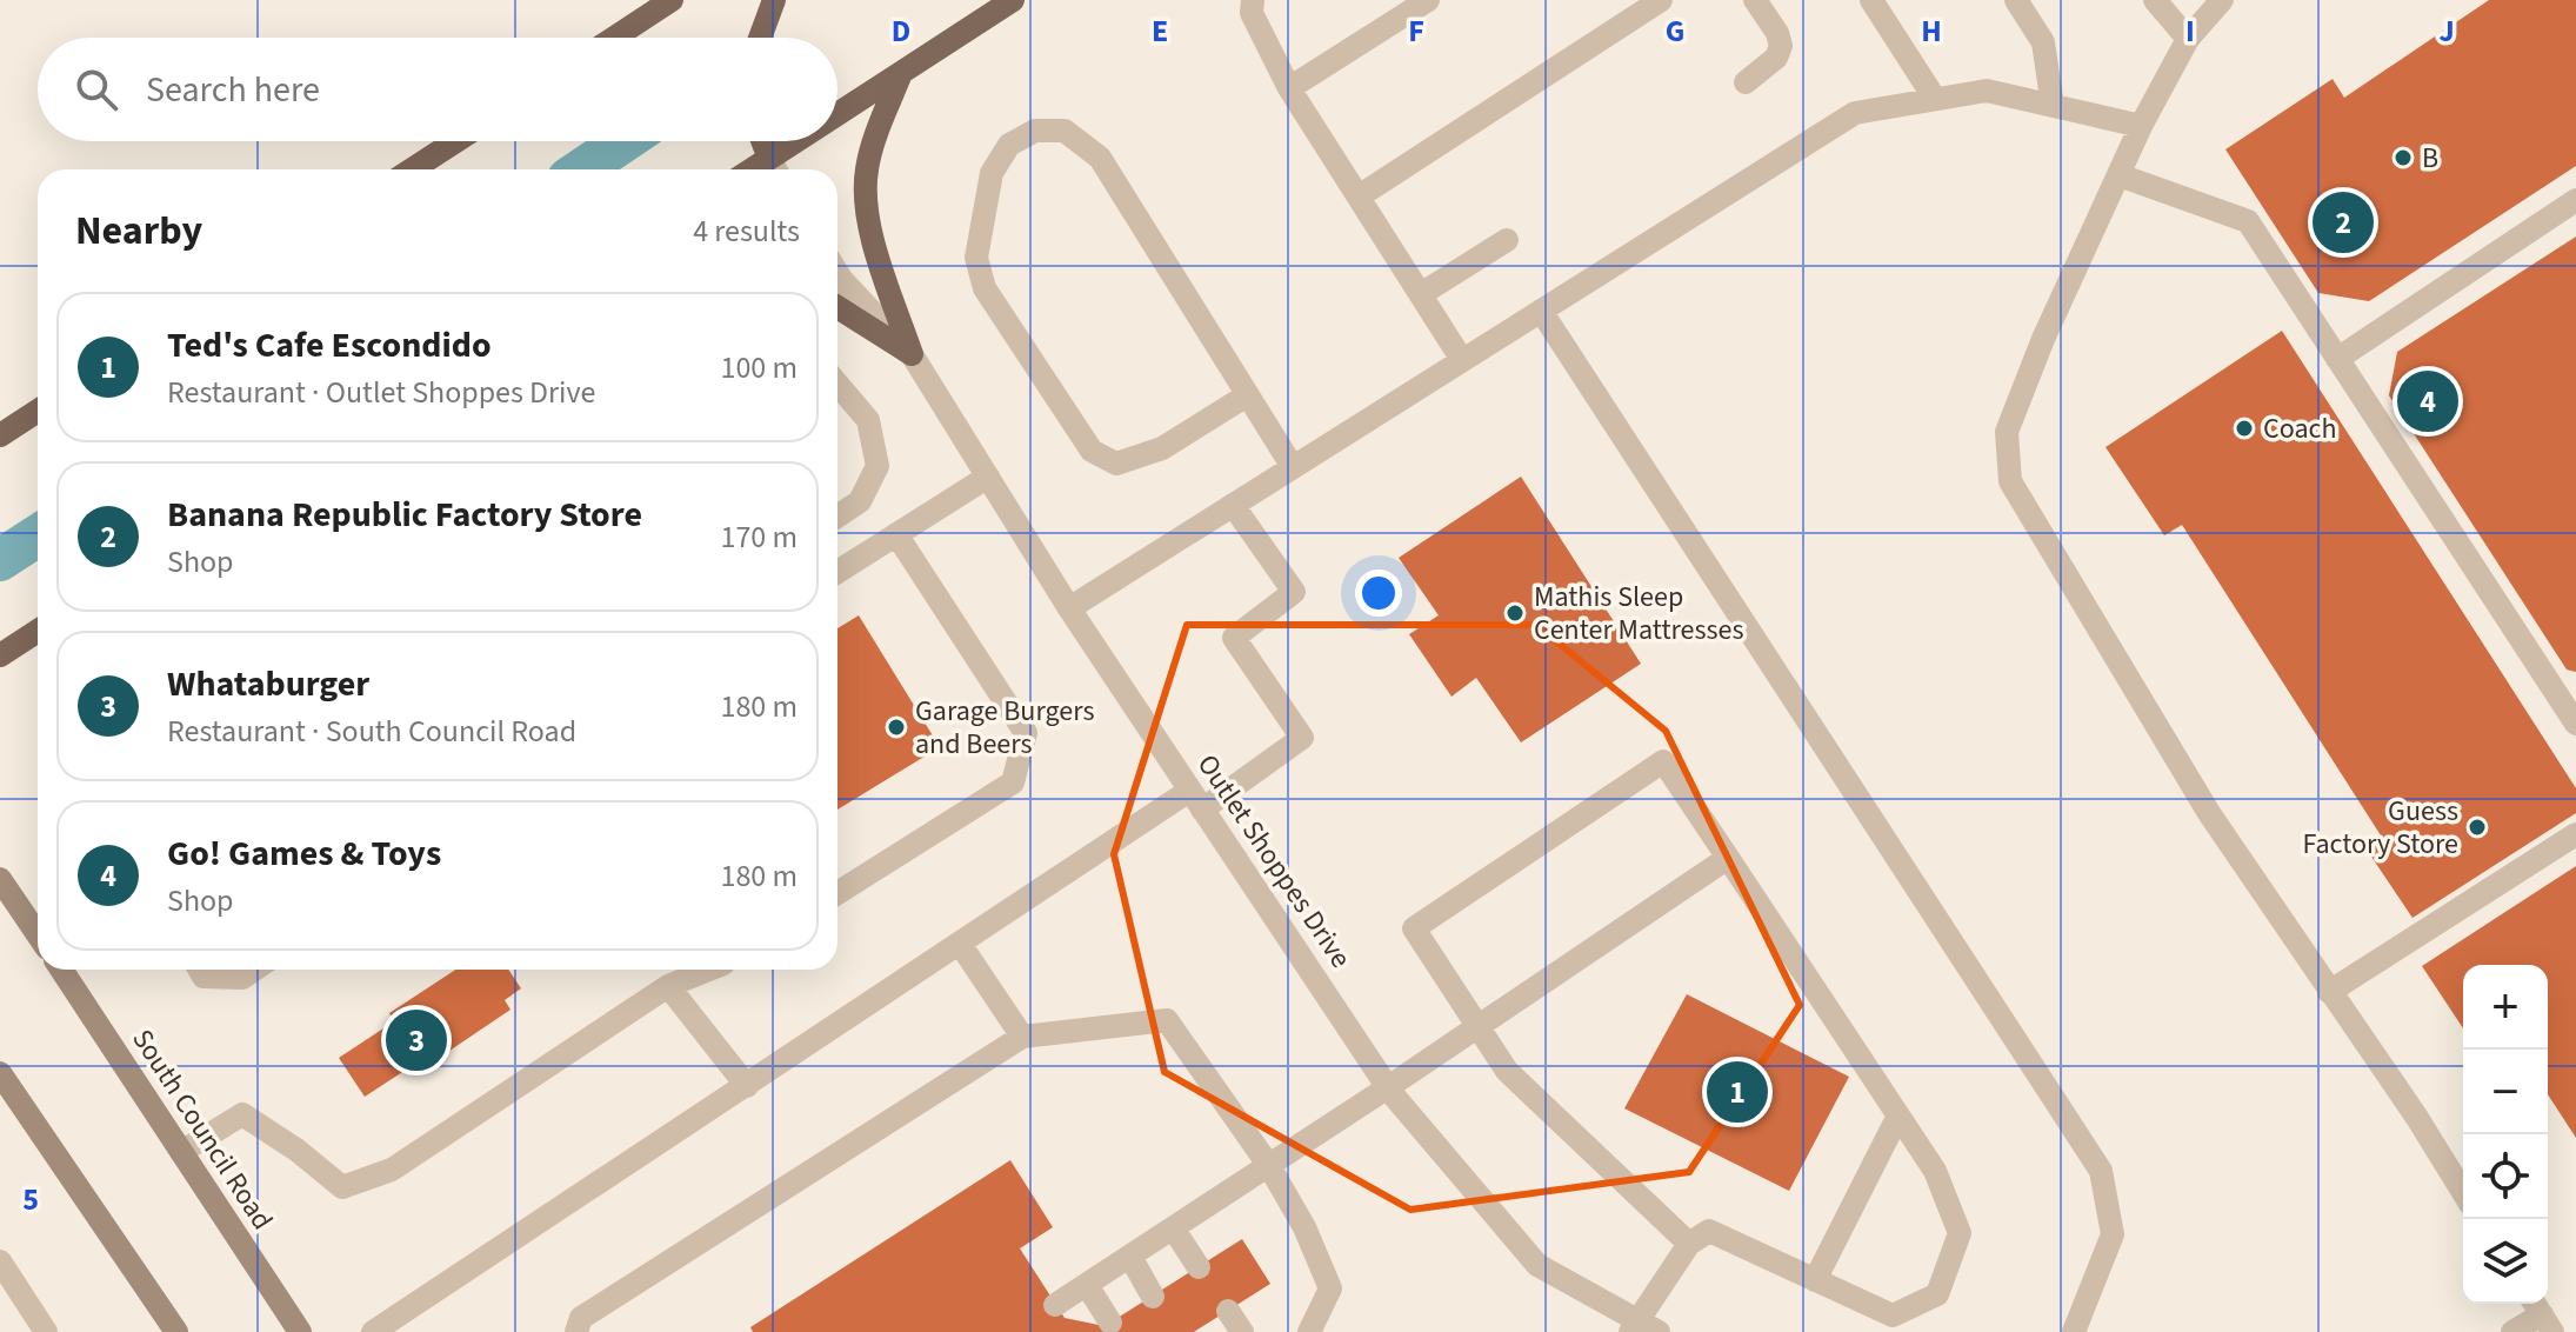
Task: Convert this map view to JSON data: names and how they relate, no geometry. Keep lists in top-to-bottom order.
{
  "streets": {
    "main road": ["South Council Road"],
    "street": ["Outlet Shoppes Drive"]
  },
  "places": [
    "B",
    "Coach",
    "Mathis Sleep Center Mattresses",
    "Garage Burgers and Beers",
    "Guess Factory Store"
  ],
  "page": {
    "search": "Search here",
    "heading": ["Nearby", "4 results"],
    "pins": [
      "2",
      "4",
      "3",
      "1"
    ],
    "list": [
      {
        "mark": "1",
        "name": "Ted's Cafe Escondido",
        "note": "Restaurant · Outlet Shoppes Drive",
        "value": "100 m"
      },
      {
        "mark": "2",
        "name": "Banana Republic Factory Store",
        "note": "Shop",
        "value": "170 m"
      },
      {
        "mark": "3",
        "name": "Whataburger",
        "note": "Restaurant · South Council Road",
        "value": "180 m"
      },
      {
        "mark": "4",
        "name": "Go! Games & Toys",
        "note": "Shop",
        "value": "180 m"
      }
    ],
    "map_buttons": ["+", "−"]
  },
  "grid": {
    "columns": [
      "D",
      "E",
      "F",
      "G",
      "H",
      "I",
      "J"
    ],
    "rows": ["5"]
  }
}
